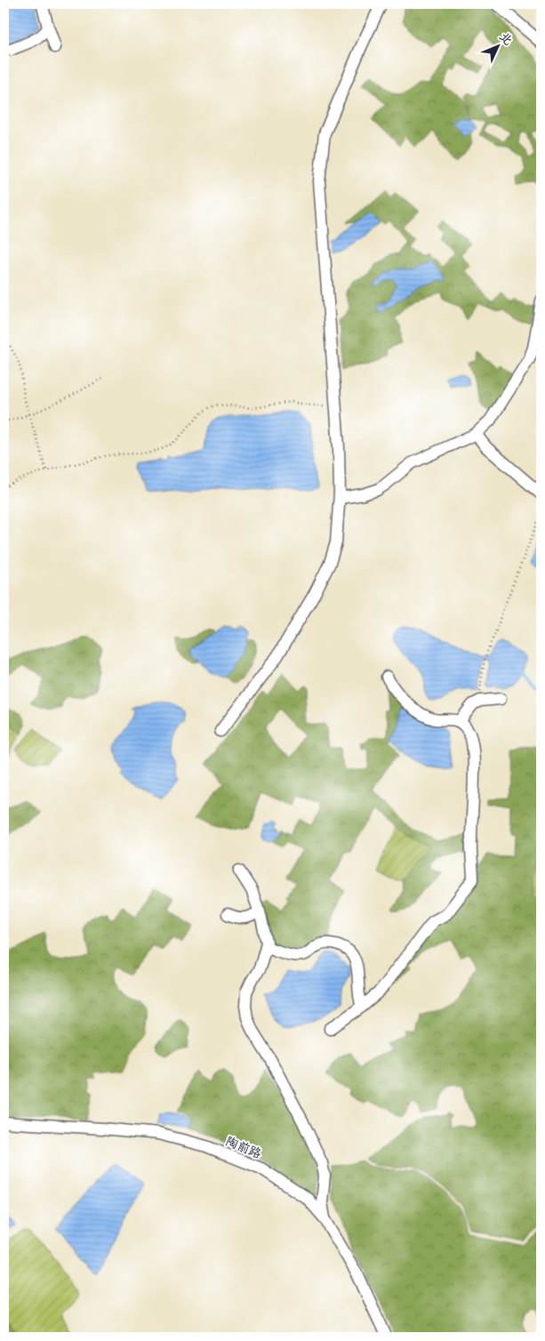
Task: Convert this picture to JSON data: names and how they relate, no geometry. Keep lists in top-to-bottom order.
{
  "streets": {
    "street": ["陶前路"]
  },
  "north": "top right"
}
